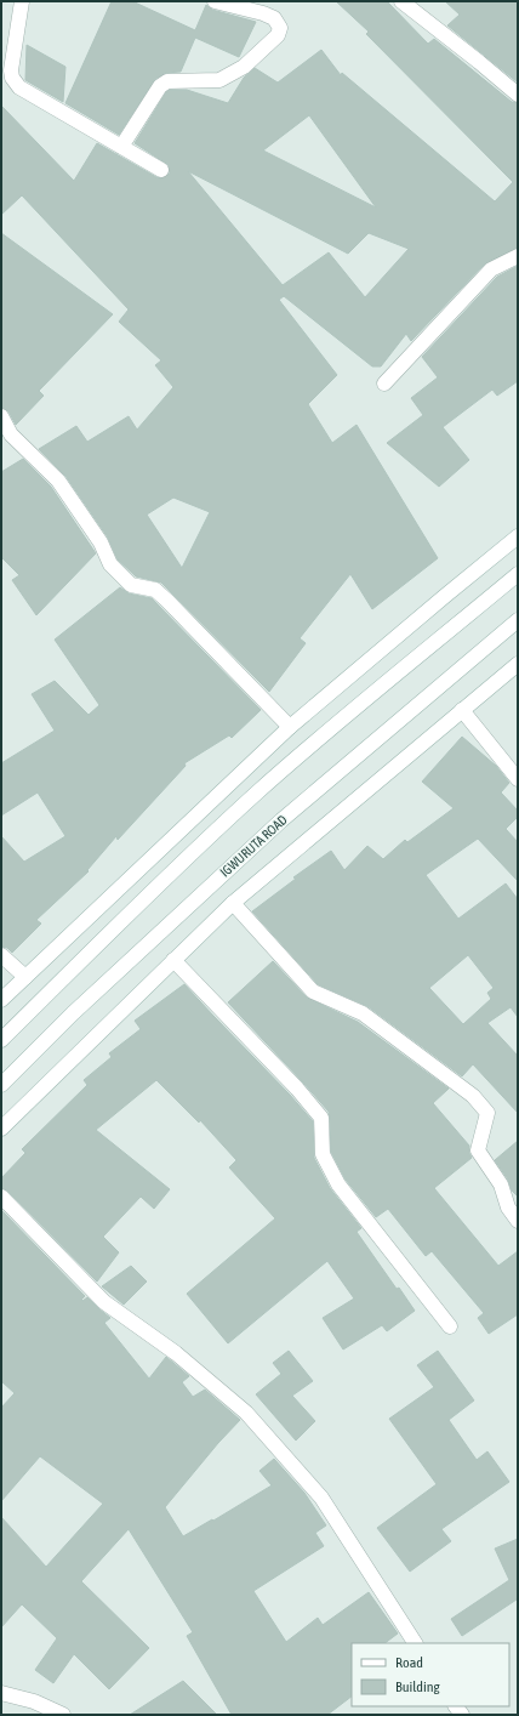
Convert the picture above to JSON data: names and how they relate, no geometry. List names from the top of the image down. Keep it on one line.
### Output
{"streets":{"street":["IGWURUTA ROAD"]},"legend":["Road","Building"]}
